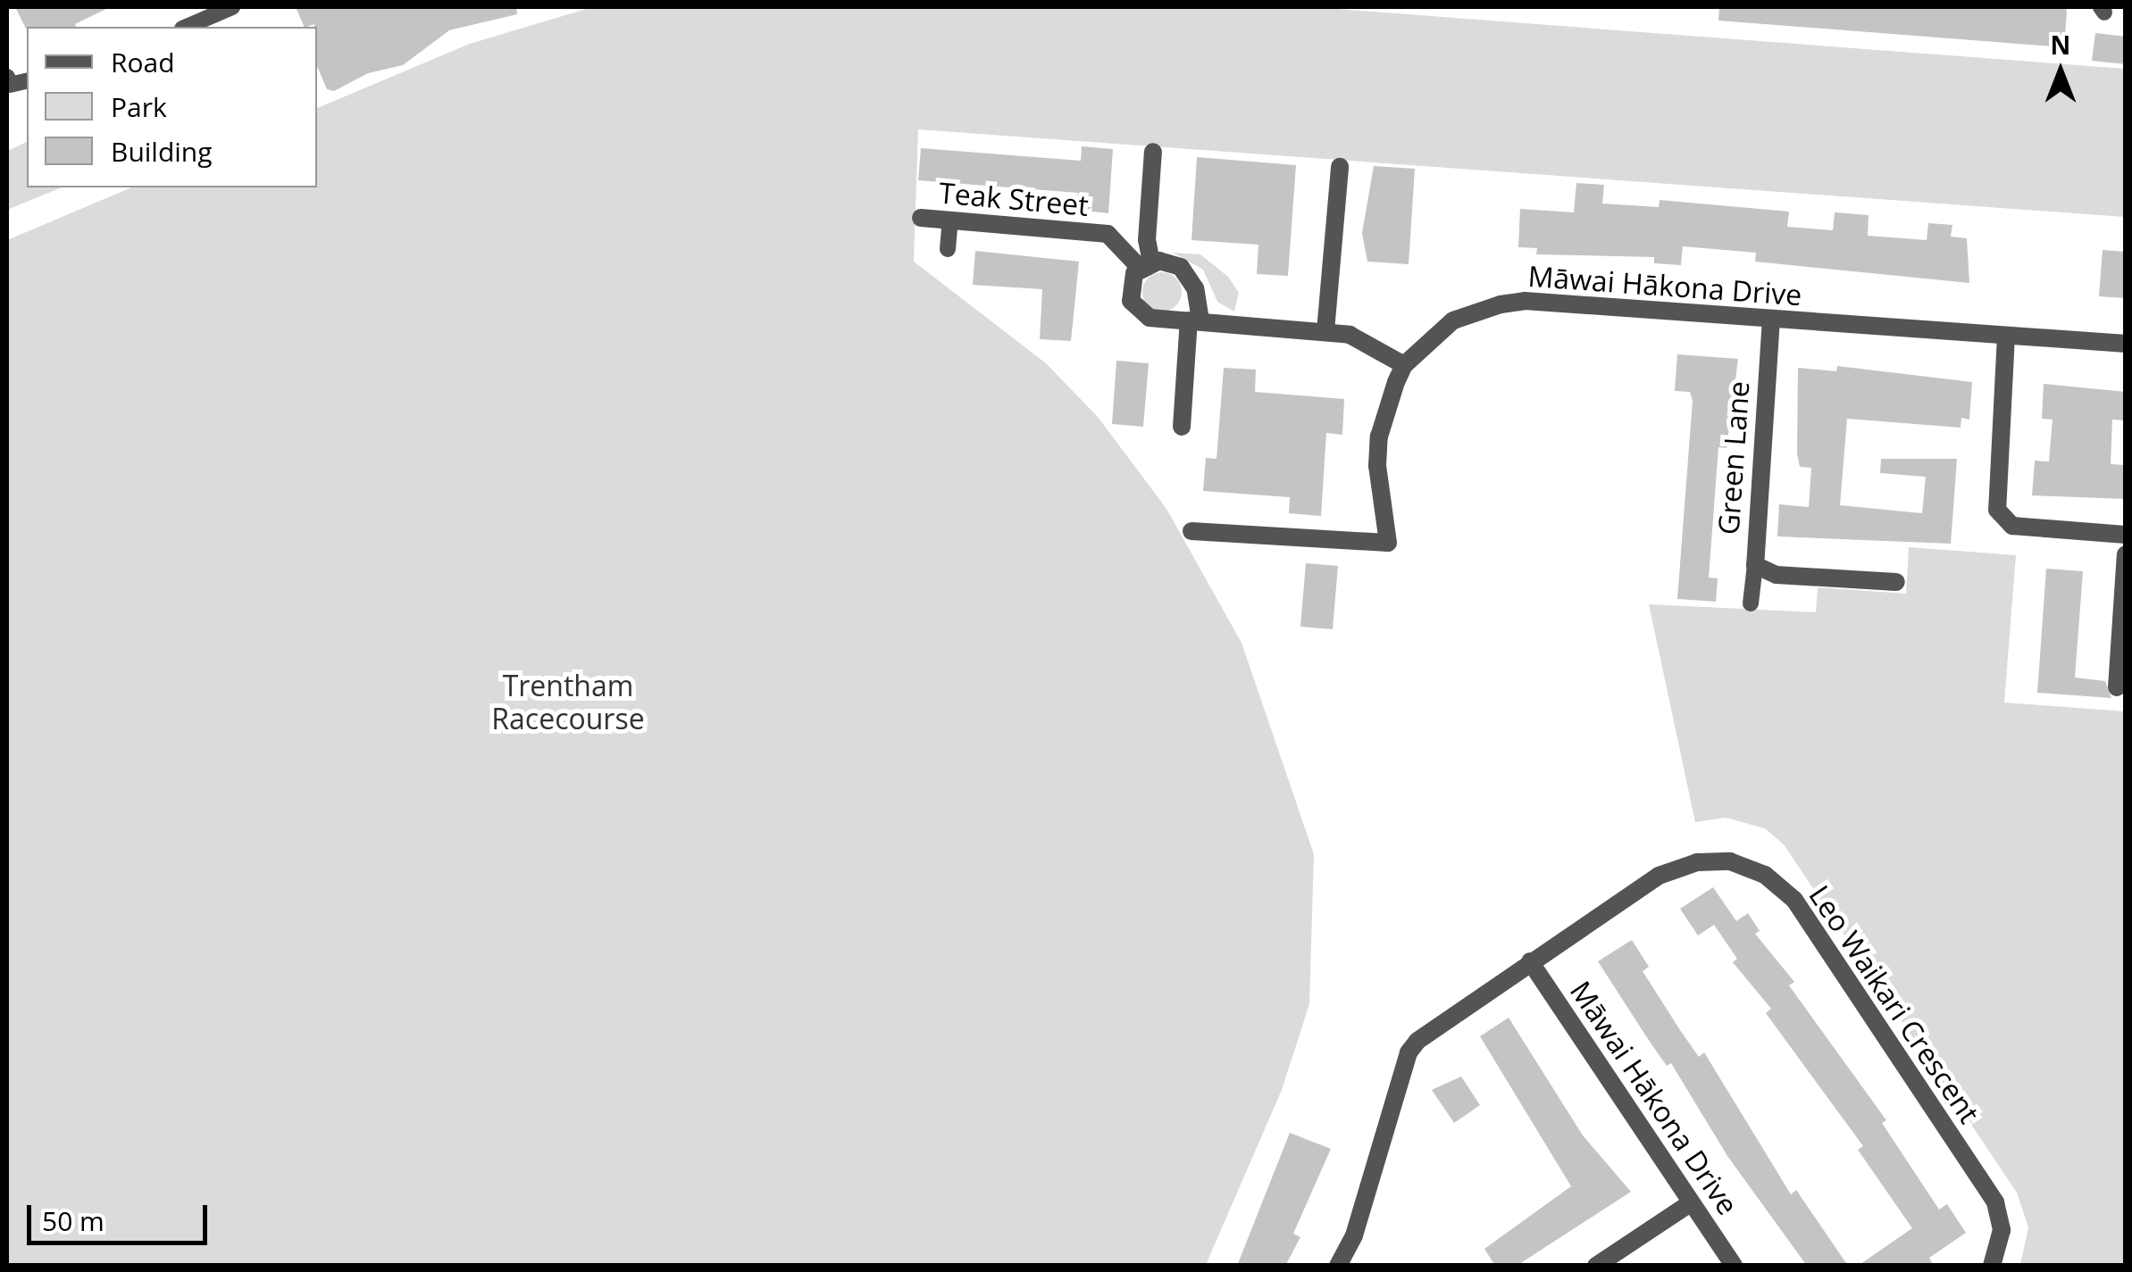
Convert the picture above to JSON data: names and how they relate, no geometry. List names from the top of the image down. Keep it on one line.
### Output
{"streets":{"street":["Teak Street","Māwai Hākona Drive","Green Lane","Leo Waikari Crescent"]},"crossings":[["Māwai Hākona Drive","Green Lane"],["Māwai Hākona Drive","Leo Waikari Crescent"]],"parks":["Trentham Racecourse"],"legend":["Road","Park","Building"],"scale_bar":"50 m","north":"top"}
